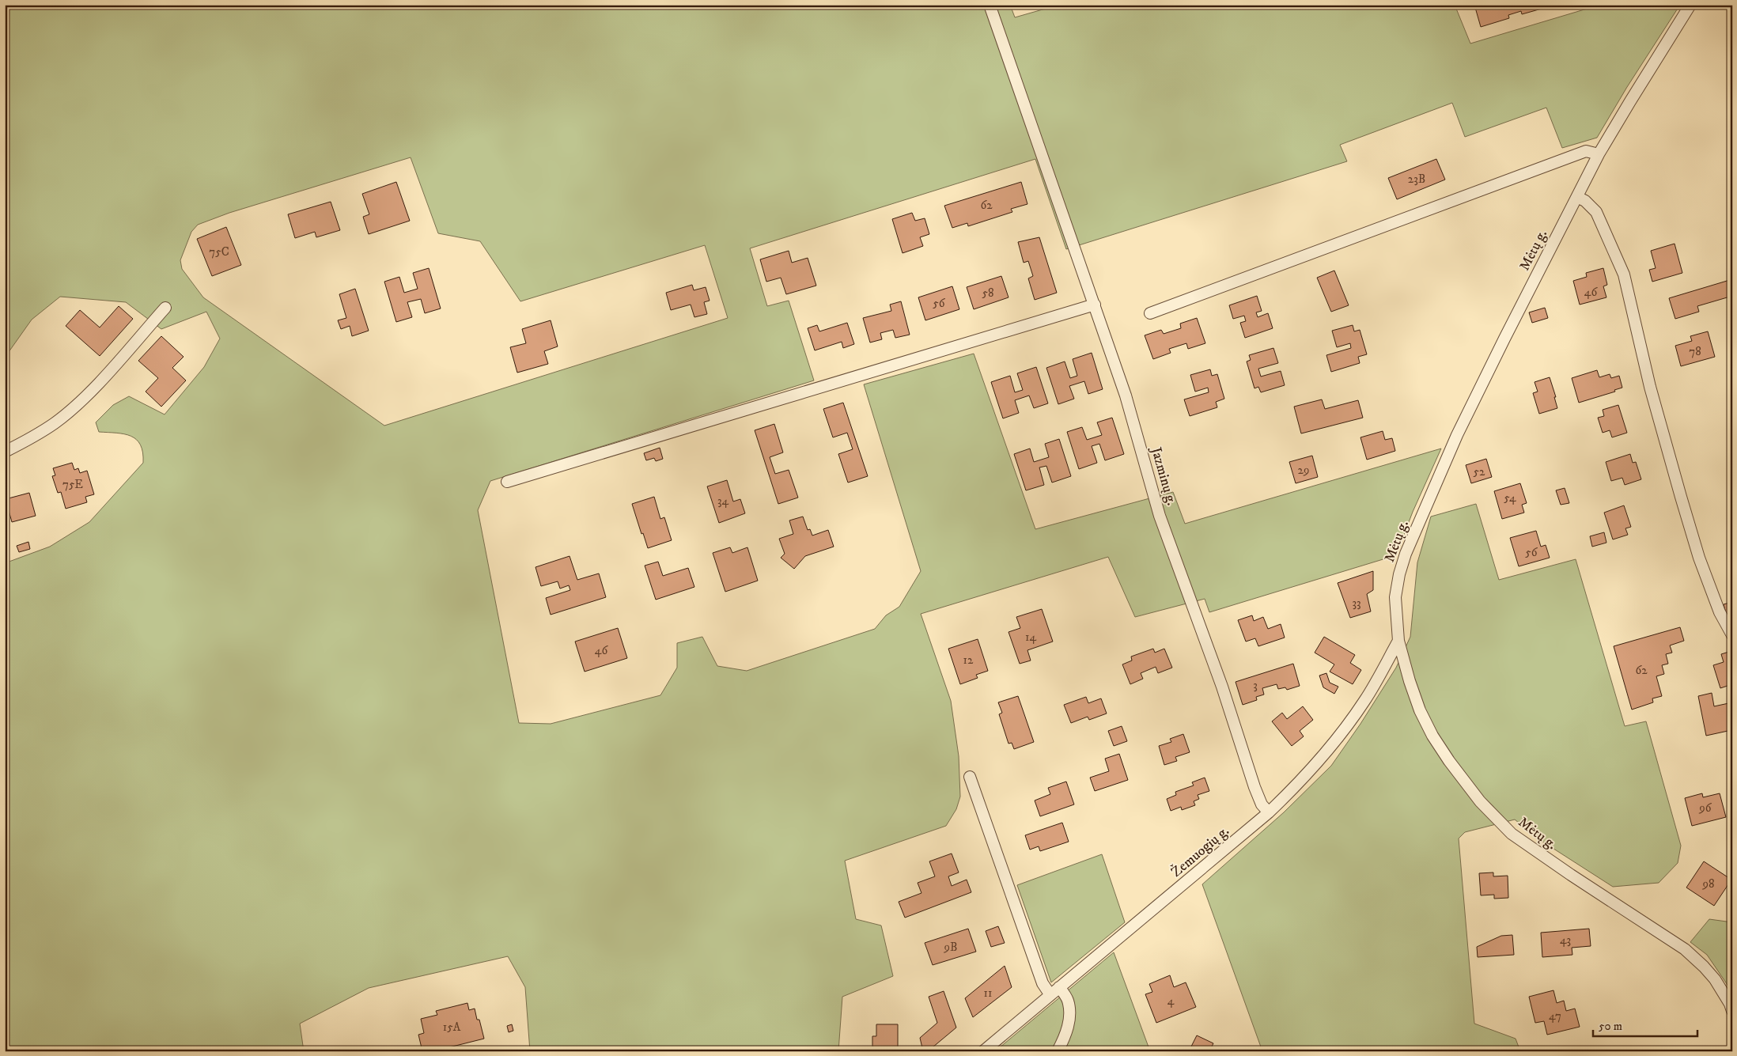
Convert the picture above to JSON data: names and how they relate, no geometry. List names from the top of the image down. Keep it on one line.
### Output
{"streets":{"street":["Mėtų g.","Jazminų g.","Žemuogių g."]},"crossings":[["Mėtų g.","Žemuogių g."],["Jazminų g.","Žemuogių g."]],"house_numbers":["23B","62","75C","46","58","56","78","29","52","75E","54","34","56","33","14","46","12","62","3","96","98","43","9B","11","4","47","15A"],"scale_bar":"50 m"}
